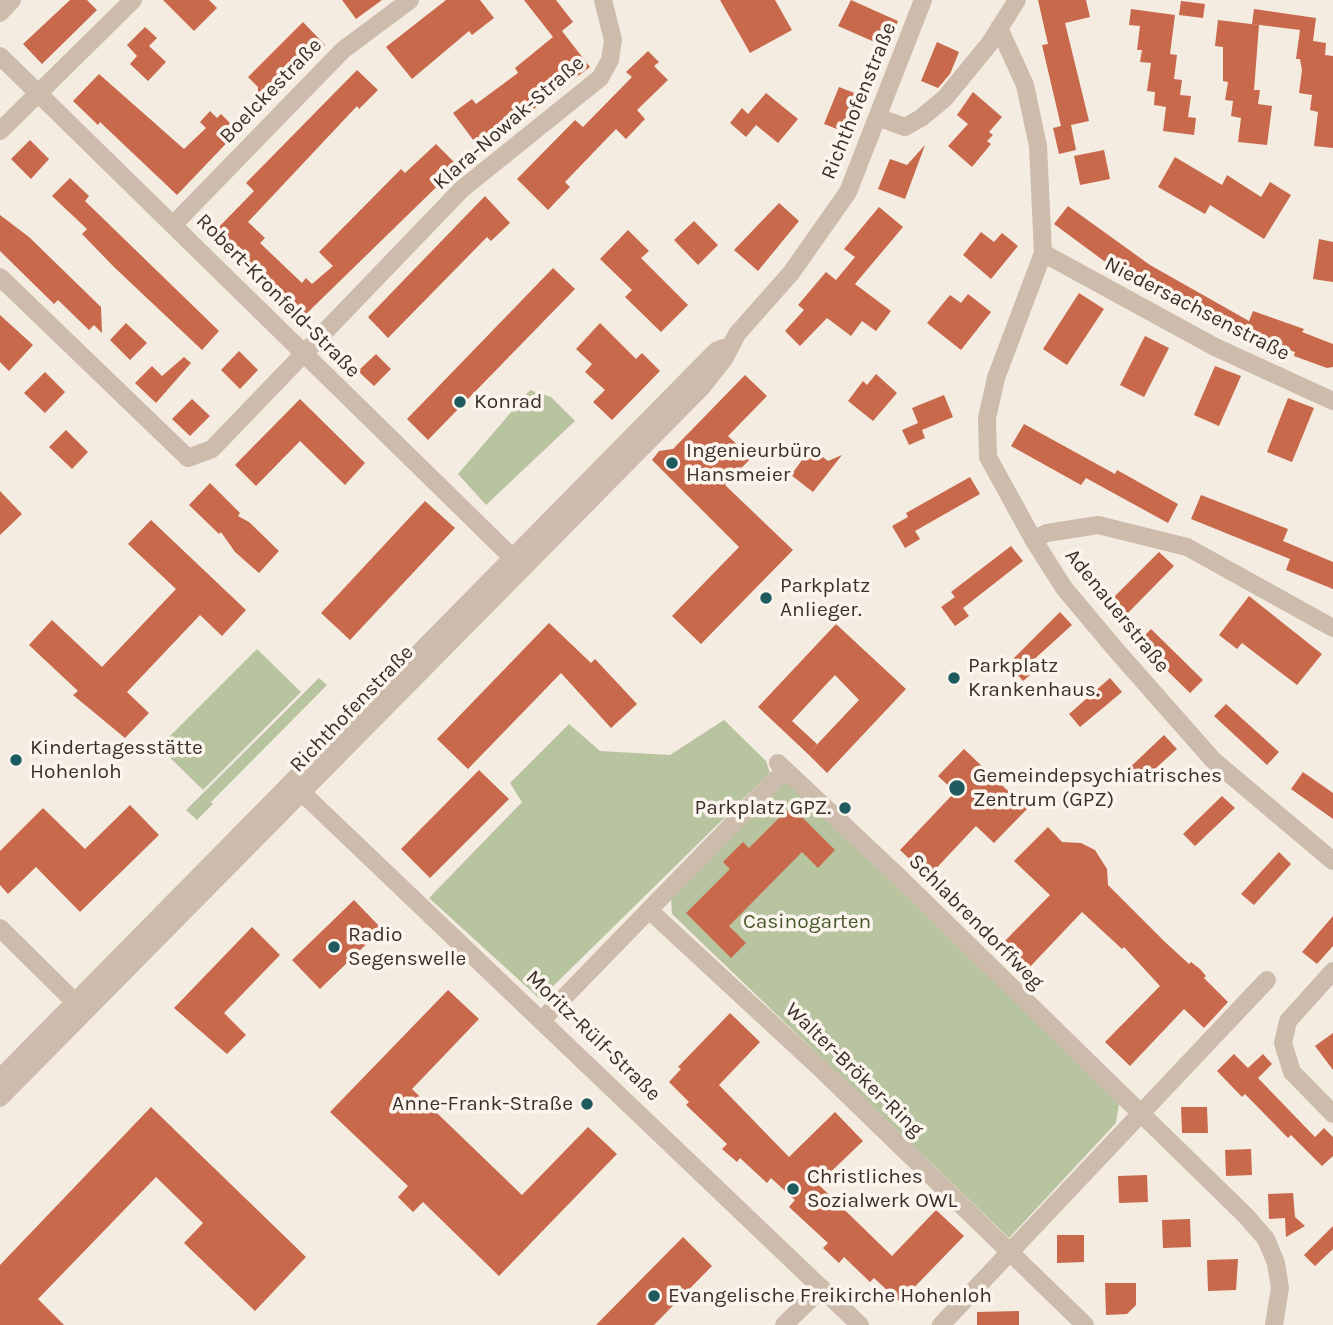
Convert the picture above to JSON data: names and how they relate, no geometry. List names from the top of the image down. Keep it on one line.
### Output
{"streets":{"street":["Boelckestraße","Richthofenstraße","Klara-Nowak-Straße","Robert-Kronfeld-Straße","Niedersachsenstraße","Adenauerstraße","Schlabrendorffweg","Moritz-Rülf-Straße","Walter-Bröker-Ring"]},"crossings":[["Boelckestraße","Robert-Kronfeld-Straße"],["Richthofenstraße","Robert-Kronfeld-Straße"],["Richthofenstraße","Moritz-Rülf-Straße"],["Klara-Nowak-Straße","Robert-Kronfeld-Straße"],["Niedersachsenstraße","Adenauerstraße"],["Schlabrendorffweg","Walter-Bröker-Ring"]],"parks":["Casinogarten"],"places":["Konrad","Ingenieurbüro Hansmeier","Parkplatz Anlieger.","Parkplatz Krankenhaus.","Kindertagesstätte Hohenloh","Gemeindepsychiatrisches Zentrum (GPZ)","Parkplatz GPZ.","Radio Segenswelle","Anne-Frank-Straße","Christliches Sozialwerk OWL","Evangelische Freikirche Hohenloh"]}
